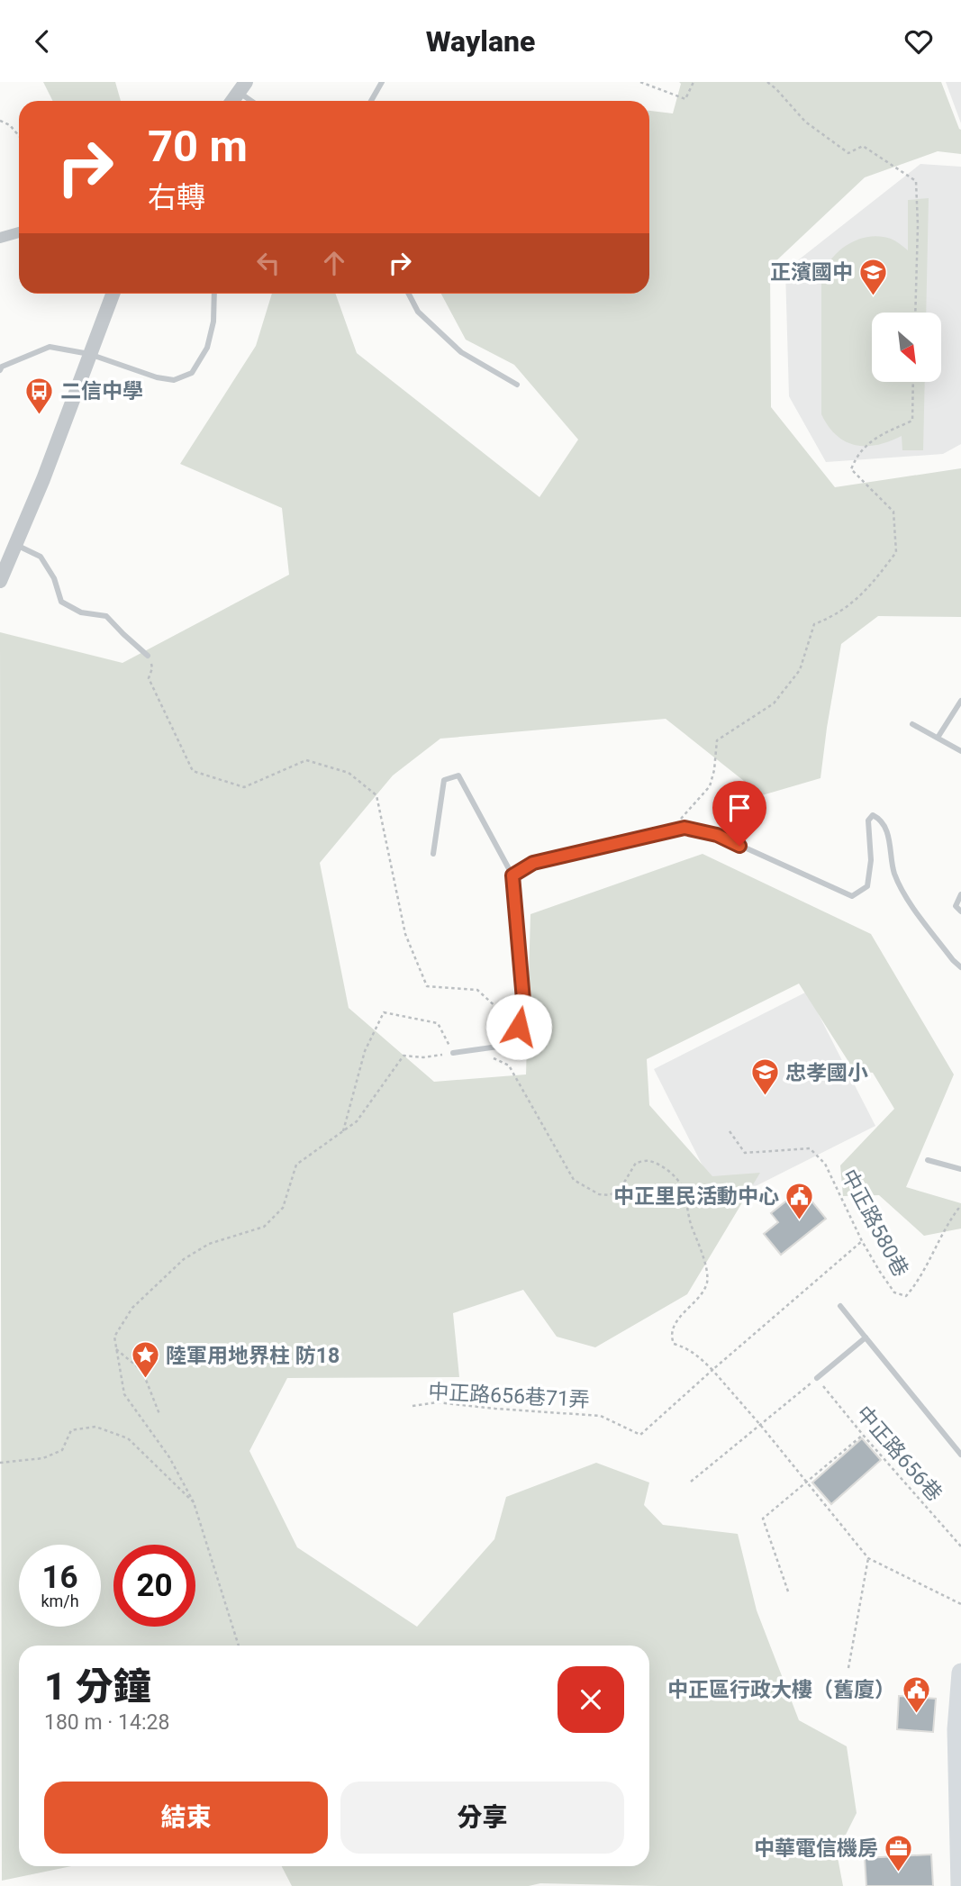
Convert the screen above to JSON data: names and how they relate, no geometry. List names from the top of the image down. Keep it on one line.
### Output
{"streets":{"path":["中正路580巷","中正路656巷71弄","中正路656巷"]},"places":{"school or university":["正濱國中","忠孝國小"],"bus stop":["二信中學"],"public building":["中正里民活動中心","中正區行政大樓（舊廈）"],"place":["陸軍用地界柱 防18"],"office":["中華電信機房"]},"north":"bottom right","page":{"header":"Waylane","turn":["70 m","右轉"],"speed":"16 km/h","limit":"20","heading":["1 分鐘","180 m · 14:28"],"buttons":["結束","分享"]}}
